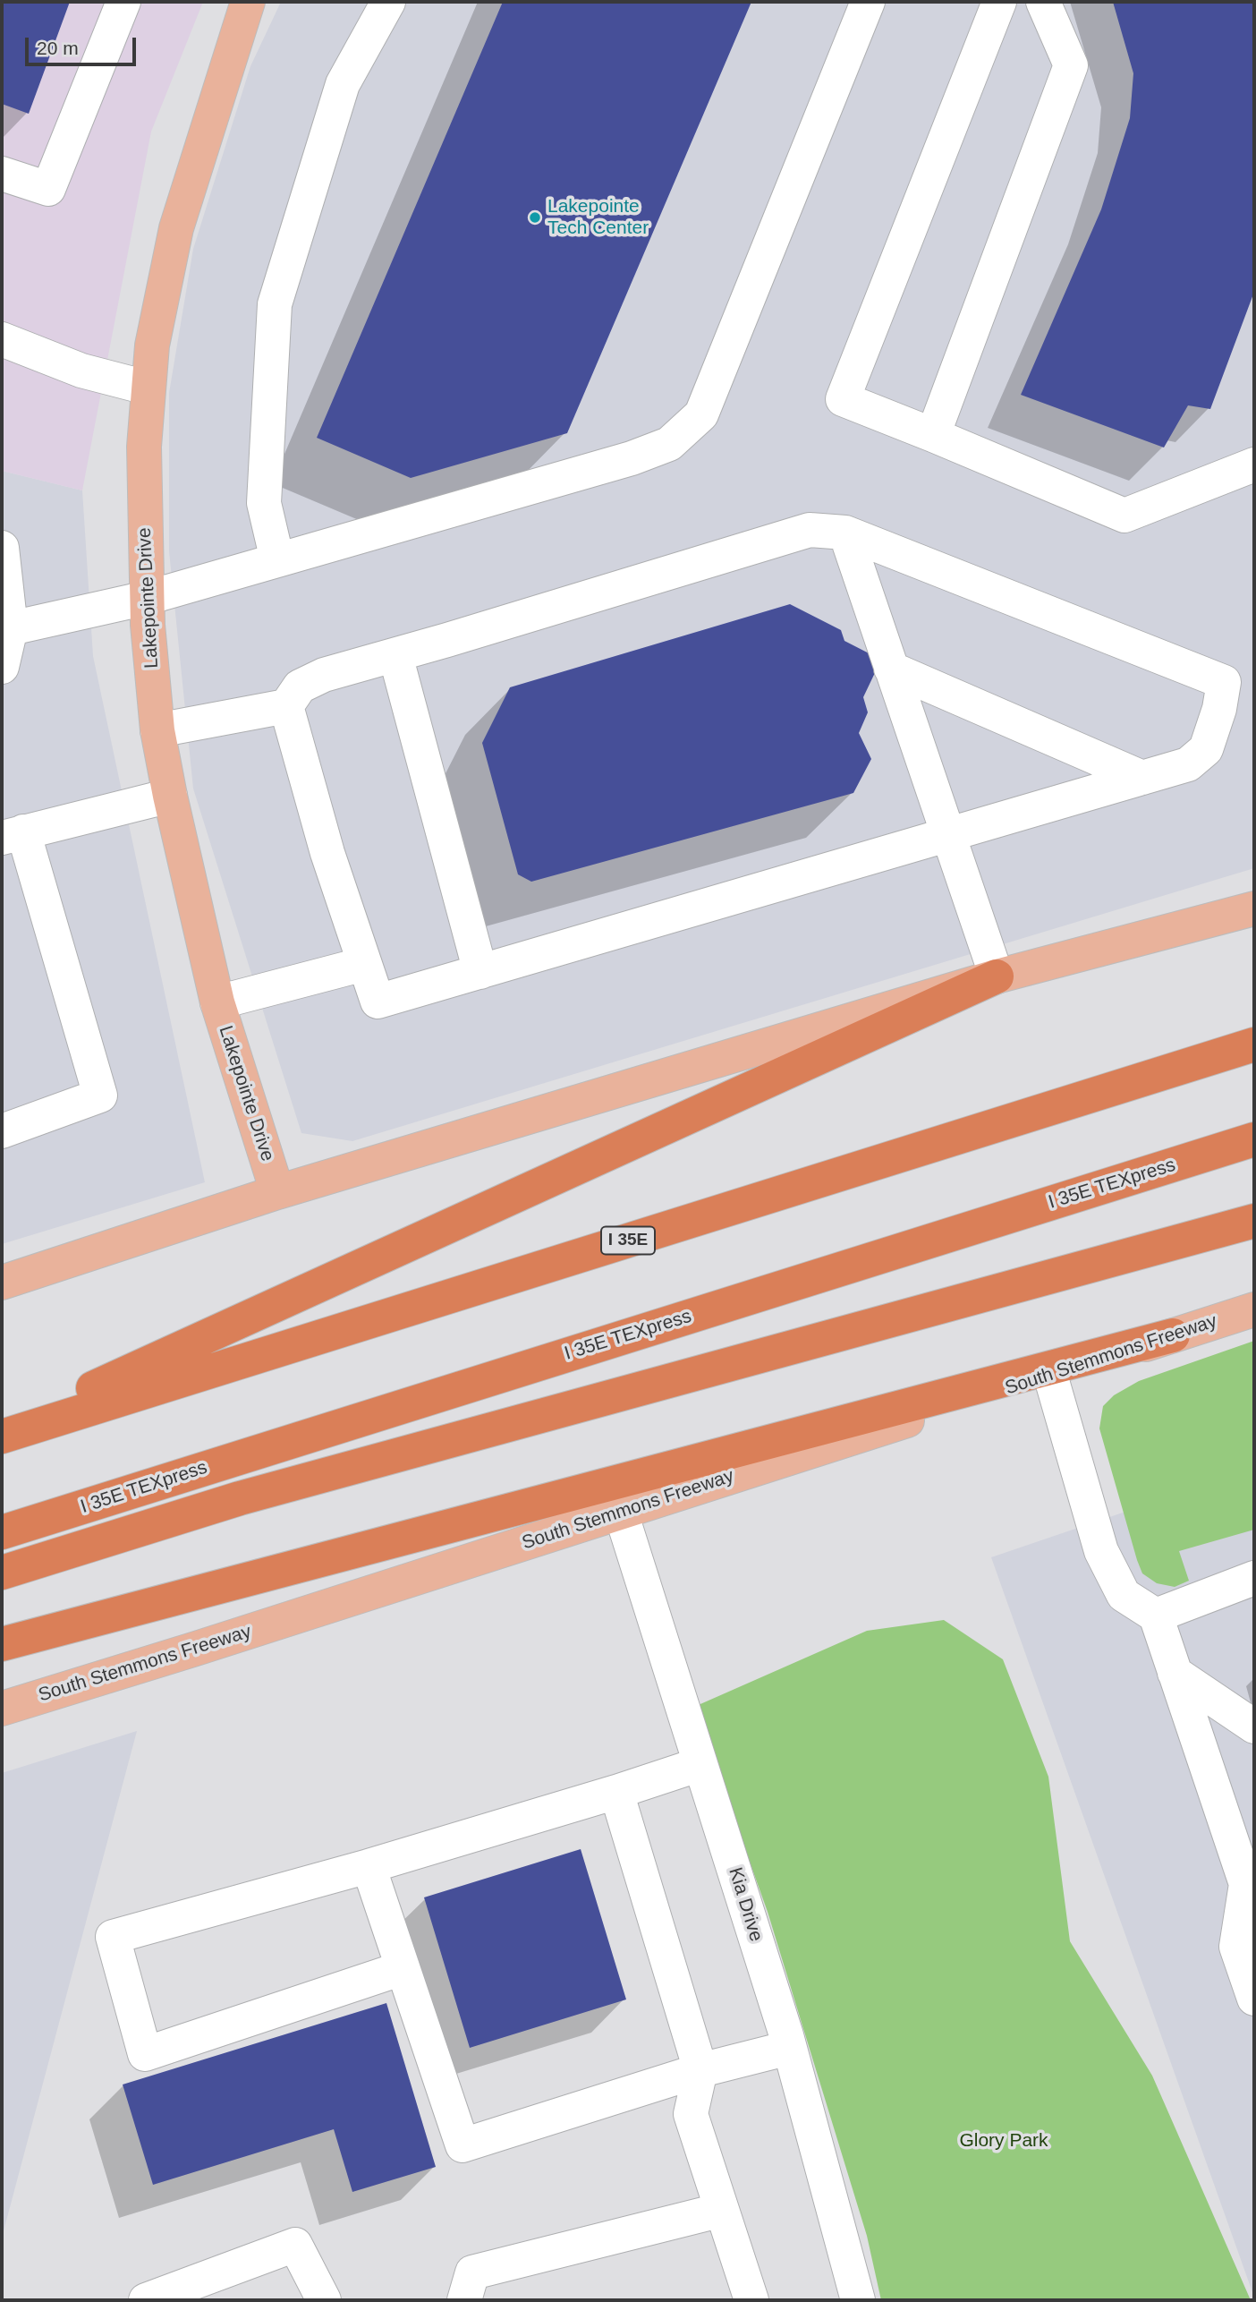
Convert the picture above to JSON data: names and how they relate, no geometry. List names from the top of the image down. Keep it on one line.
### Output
{"streets":{"highway":["I 35E TEXpress","I 35E"],"main road":["Lakepointe Drive","South Stemmons Freeway"],"street":["Kia Drive"]},"crossings":[["South Stemmons Freeway","Kia Drive"]],"parks":["Glory Park"],"places":["Lakepointe Tech Center"],"scale_bar":"20 m"}
